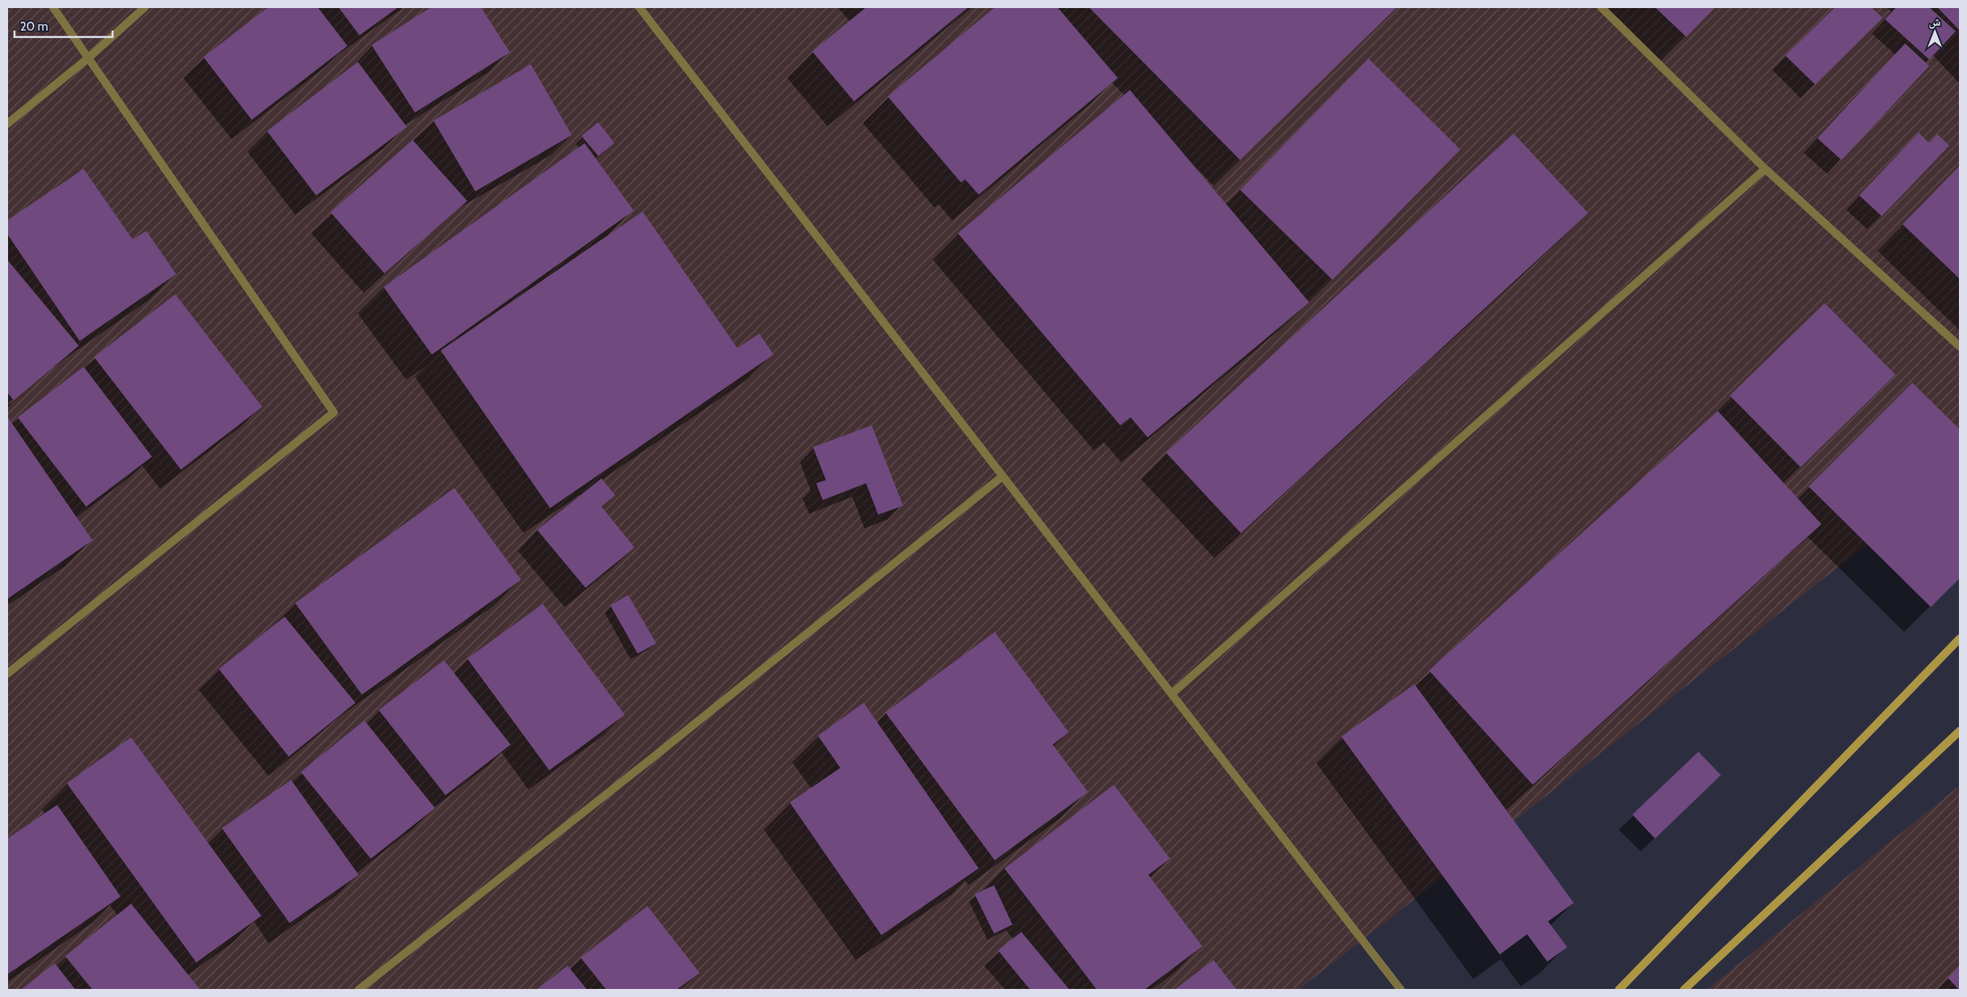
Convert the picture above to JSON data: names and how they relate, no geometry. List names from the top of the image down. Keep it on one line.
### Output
{"scale_bar":"20 m","north":"top"}
